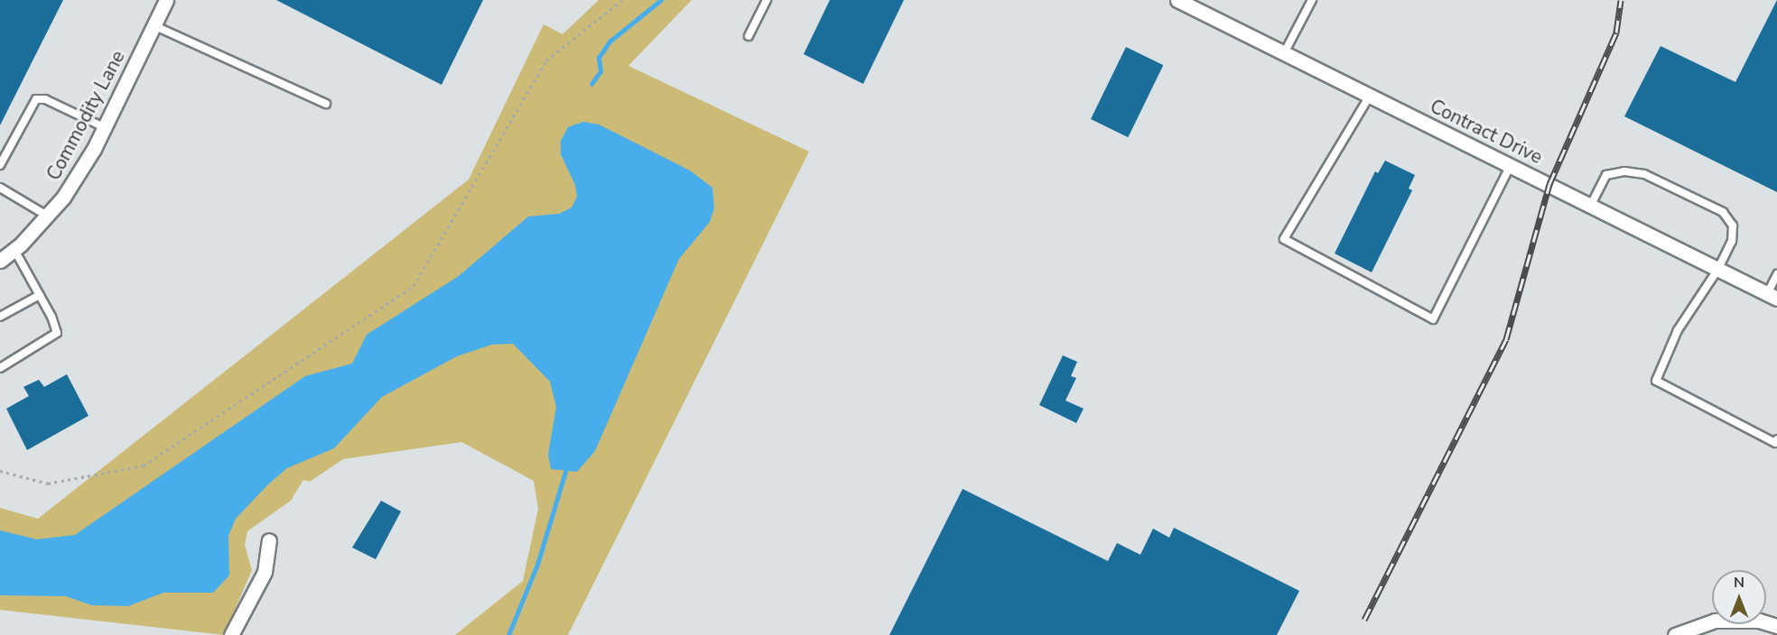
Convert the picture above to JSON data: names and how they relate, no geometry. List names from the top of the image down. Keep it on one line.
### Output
{"streets":{"street":["Commodity Lane","Contract Drive"]},"north":"top"}
